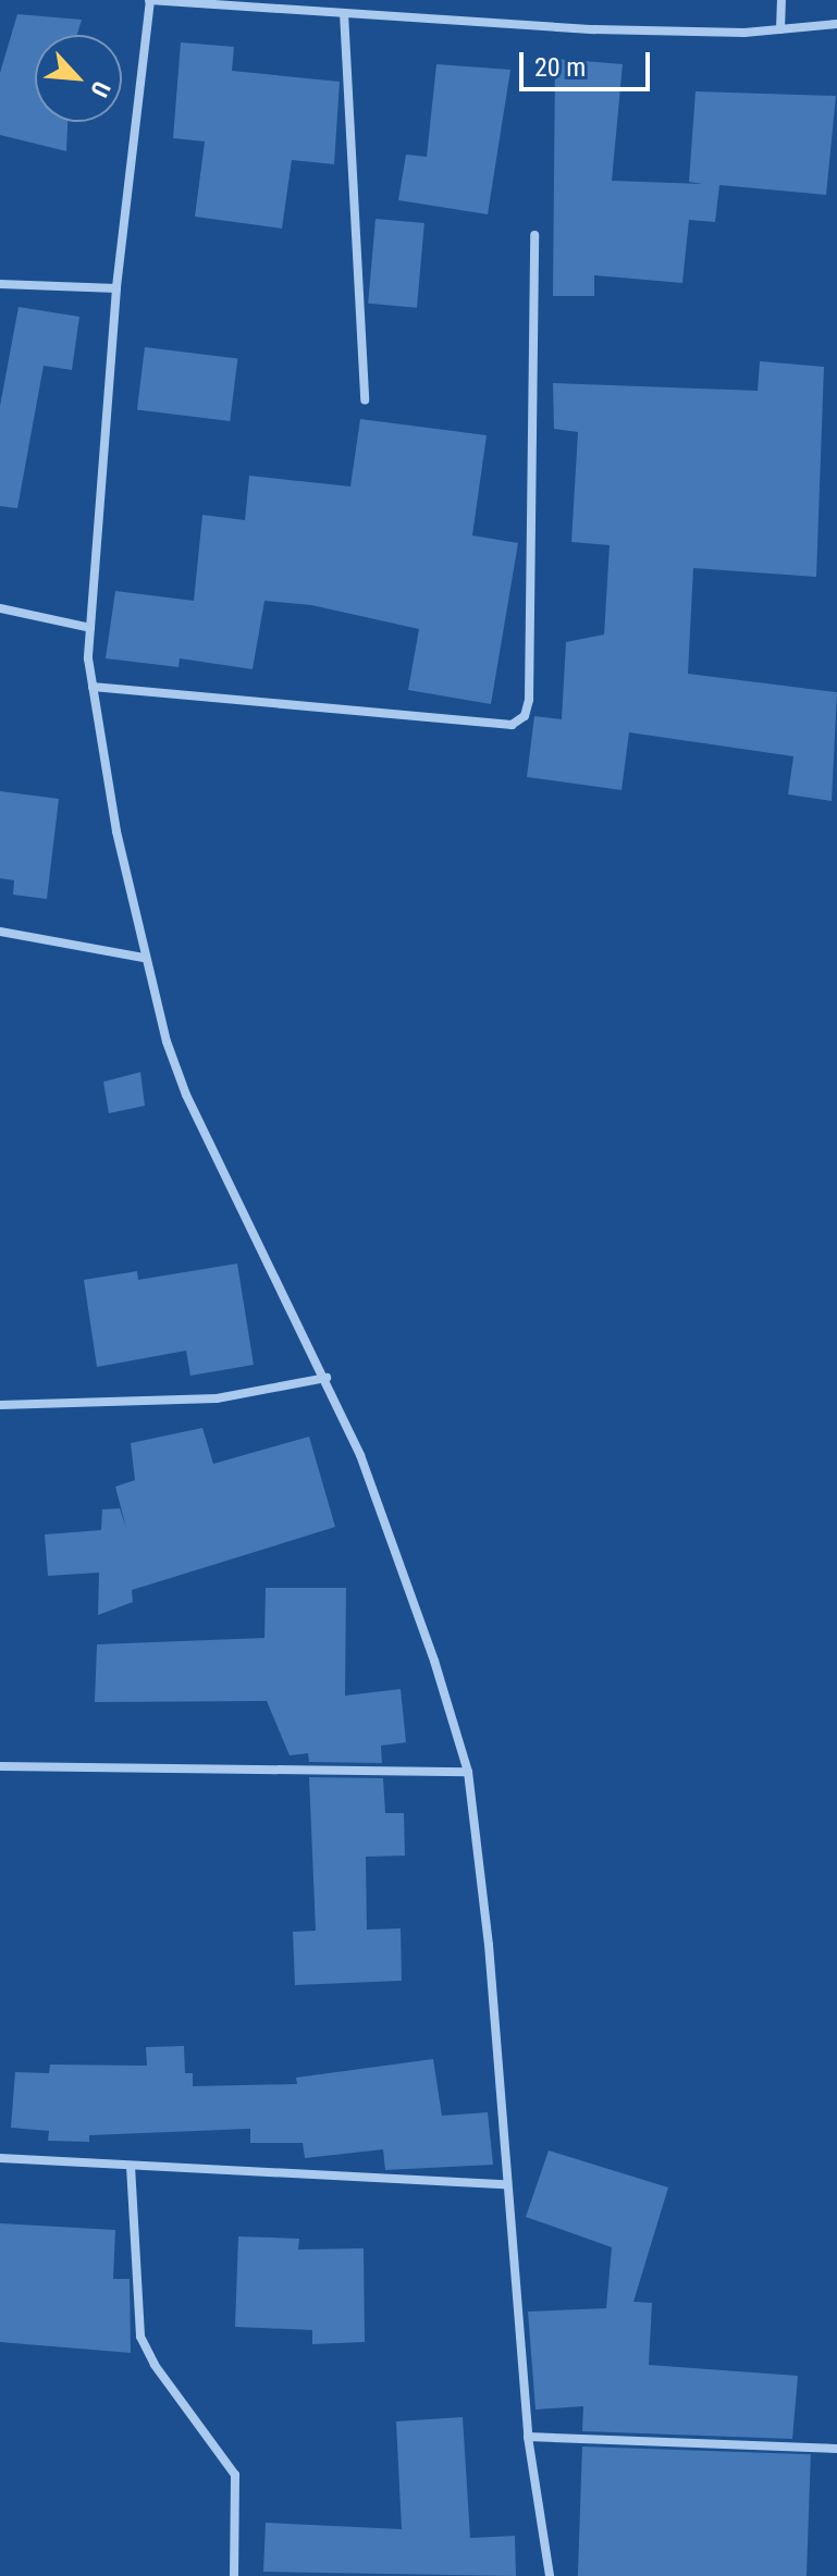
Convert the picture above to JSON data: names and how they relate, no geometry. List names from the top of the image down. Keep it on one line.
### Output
{"scale_bar":"20 m","north":"bottom right"}
